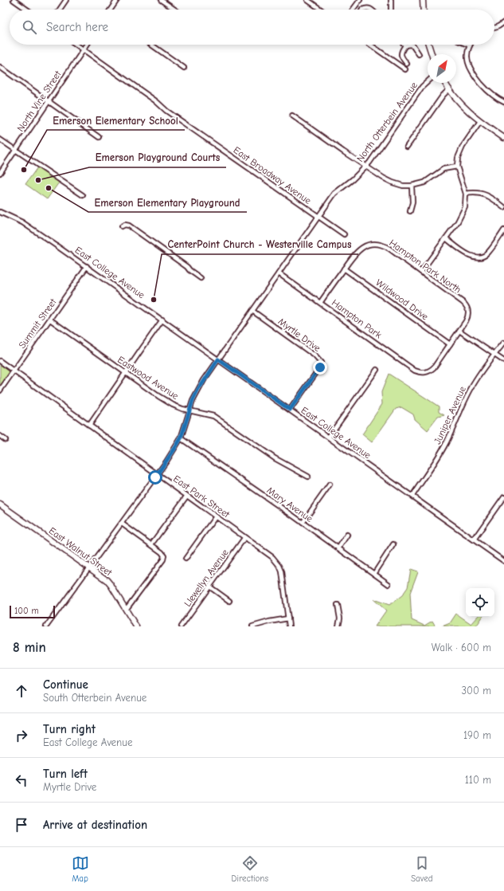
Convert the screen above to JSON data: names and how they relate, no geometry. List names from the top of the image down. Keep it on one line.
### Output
{"streets":{"main road":["East Walnut Street"],"street":["North Vine Street","North Otterbein Avenue","East Broadway Avenue","Hampton Park North","East College Avenue","Wildwood Drive","Hampton Park","Summit Street","Myrtle Drive","Eastwood Avenue","Juniper Avenue","East Park Street","Mary Avenue","Llewellyn Avenue"]},"crossings":[["North Vine Street","East Broadway Avenue"],["North Otterbein Avenue","East Broadway Avenue"],["North Otterbein Avenue","East College Avenue"],["North Otterbein Avenue","Hampton Park"],["North Otterbein Avenue","Myrtle Drive"],["North Otterbein Avenue","Eastwood Avenue"],["North Otterbein Avenue","East Park Street"],["North Otterbein Avenue","Mary Avenue"],["North Otterbein Avenue","East Walnut Street"],["Hampton Park North","Wildwood Drive"],["East College Avenue","Summit Street"],["East College Avenue","Myrtle Drive"],["East College Avenue","Juniper Avenue"],["Wildwood Drive","Hampton Park"],["Summit Street","Eastwood Avenue"],["Summit Street","East Park Street"],["East Park Street","Llewellyn Avenue"]],"places":["Emerson Elementary School","Emerson Playground Courts","Emerson Elementary Playground","CenterPoint Church - Westerville Campus"],"scale_bar":"100 m","north":"top right","page":{"search":"Search here","scale":"100 m","heading":["8 min","Walk · 600 m"],"list":[["Continue","South Otterbein Avenue","300 m"],["Turn right","East College Avenue","190 m"],["Turn left","Myrtle Drive","110 m"],"Arrive at destination"],"nav":["Map","Directions","Saved"]}}
